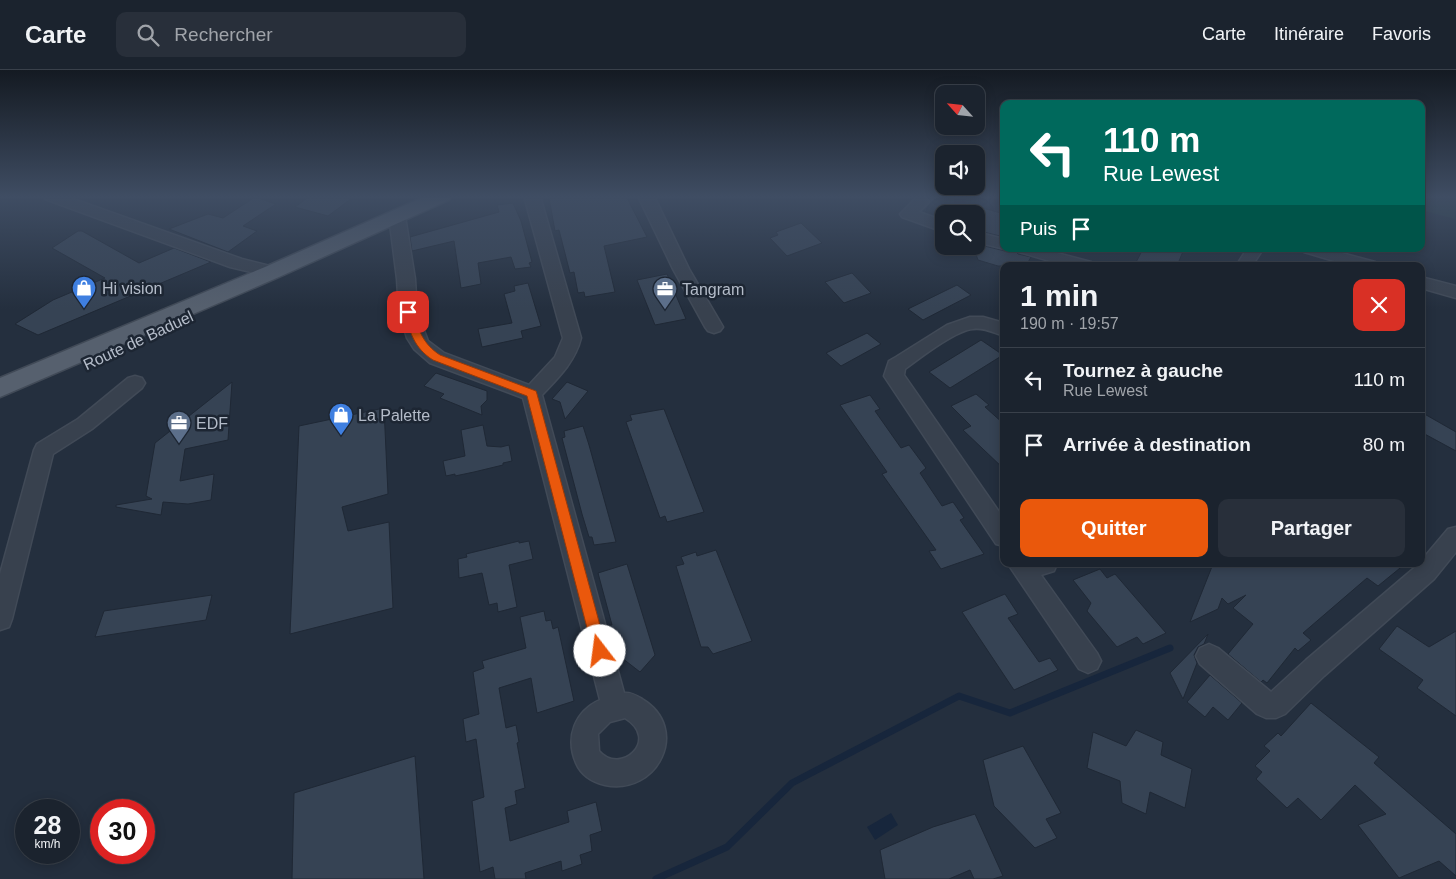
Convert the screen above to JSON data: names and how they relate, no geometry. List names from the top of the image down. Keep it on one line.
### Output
{"streets":{"main road":["Route de Baduel"]},"places":{"shop":["Hi vision","La Palette"],"office":["Tangram","EDF"]},"north":"top left","page":{"header":"Carte","search":"Rechercher","nav":["Carte","Itinéraire","Favoris"],"turn":["110 m","Rue Lewest"],"then":"Puis","heading":["1 min","190 m · 19:57"],"list":[{"name":"Tournez à gauche","note":"Rue Lewest","value":"110 m"},{"name":"Arrivée à destination","value":"80 m"}],"buttons":["Quitter","Partager"],"speed":"28 km/h","limit":"30"}}
